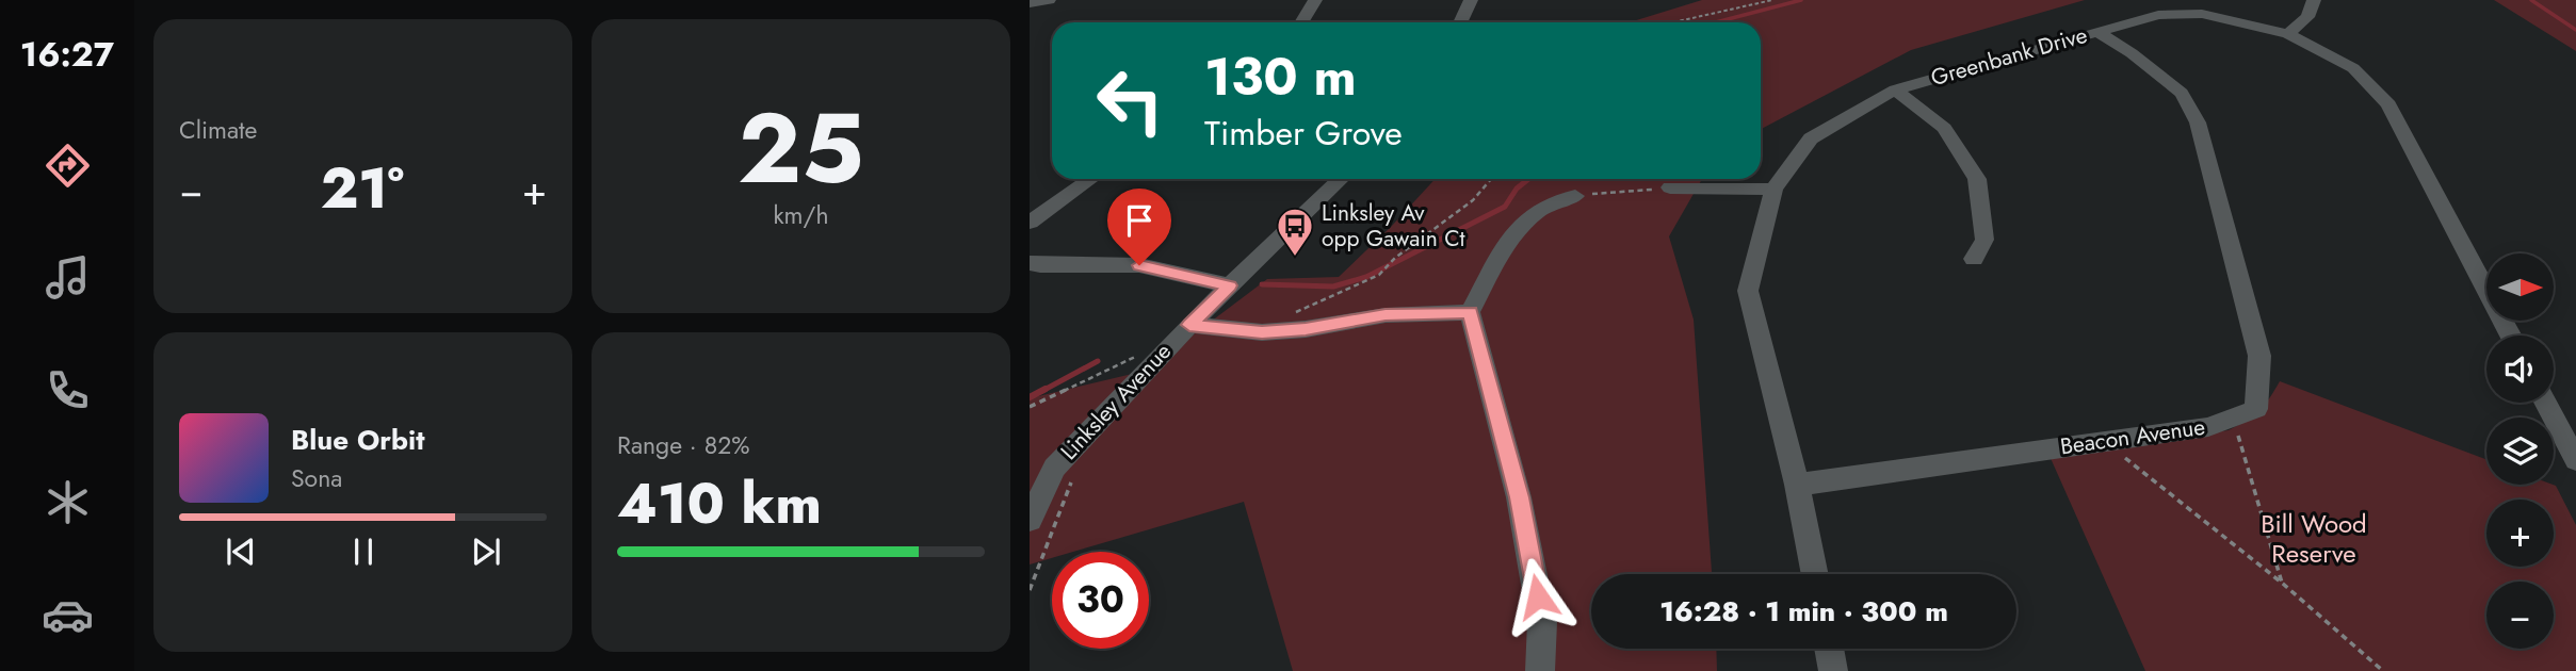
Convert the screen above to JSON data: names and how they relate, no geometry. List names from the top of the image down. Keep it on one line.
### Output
{"streets":{"street":["Greenbank Drive","Linksley Avenue","Beacon Avenue"]},"crossings":[["Greenbank Drive","Beacon Avenue"]],"parks":["Bill Wood Reserve"],"places":{"bus stop":["Linksley Av opp Gawain Ct"]},"north":"right","page":{"tabs":"16:27","tile":["Climate",["25","km/h"],["Range · 82%","410 km"]],"turn":["130 m","Timber Grove"],"heat":["−","21°","+"],"map_buttons":["+","−"],"song":["Blue Orbit","Sona"],"limit":"30","trip":"16:28 · 1 min · 300 m"}}
